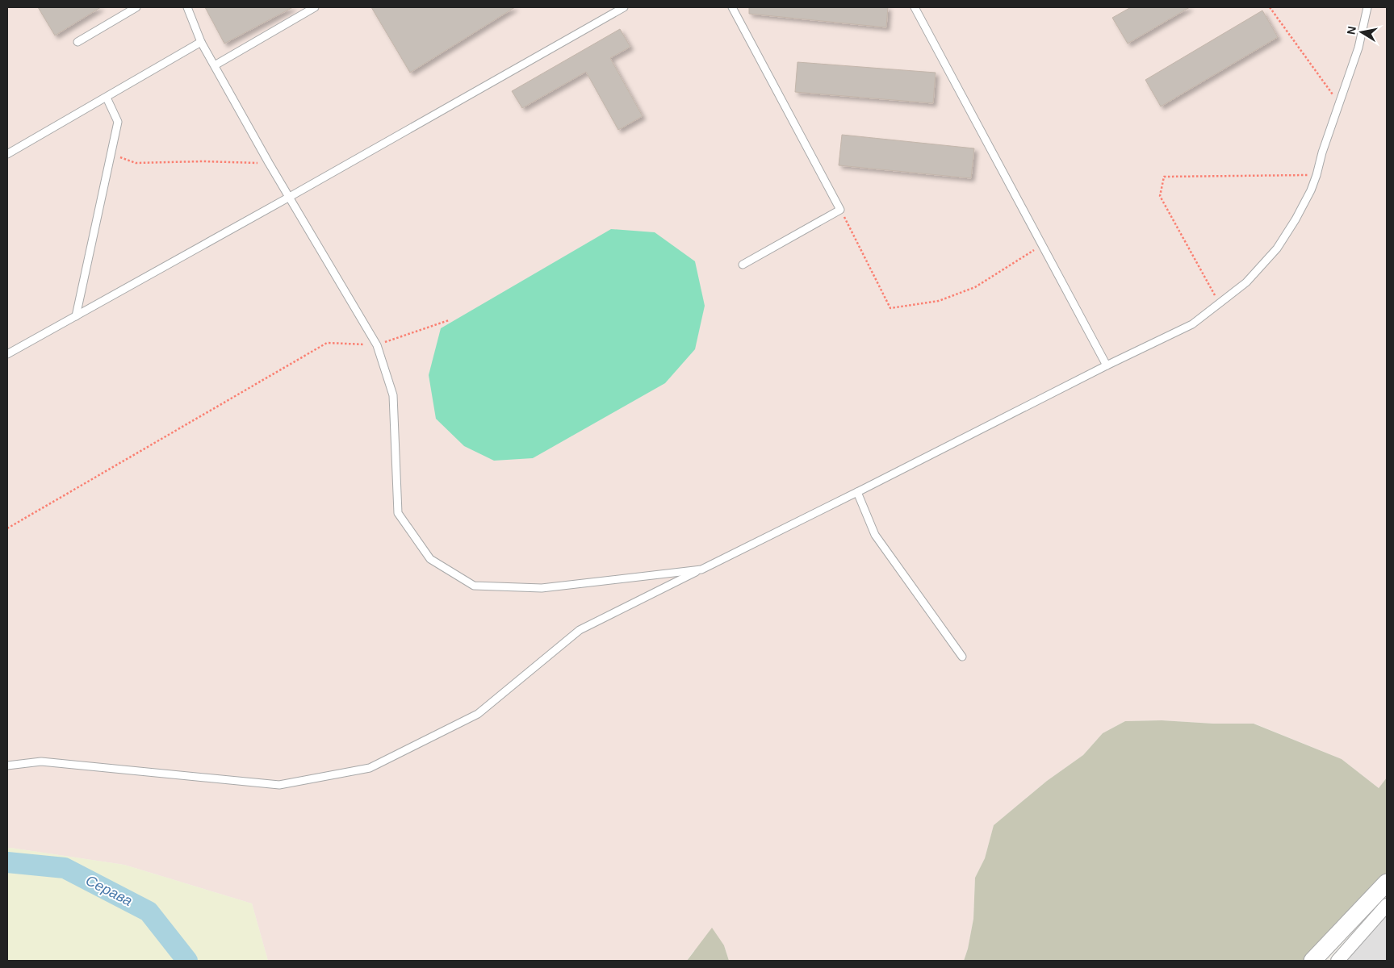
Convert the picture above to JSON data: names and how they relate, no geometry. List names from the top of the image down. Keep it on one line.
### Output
{"water":["Серава"],"north":"left"}
